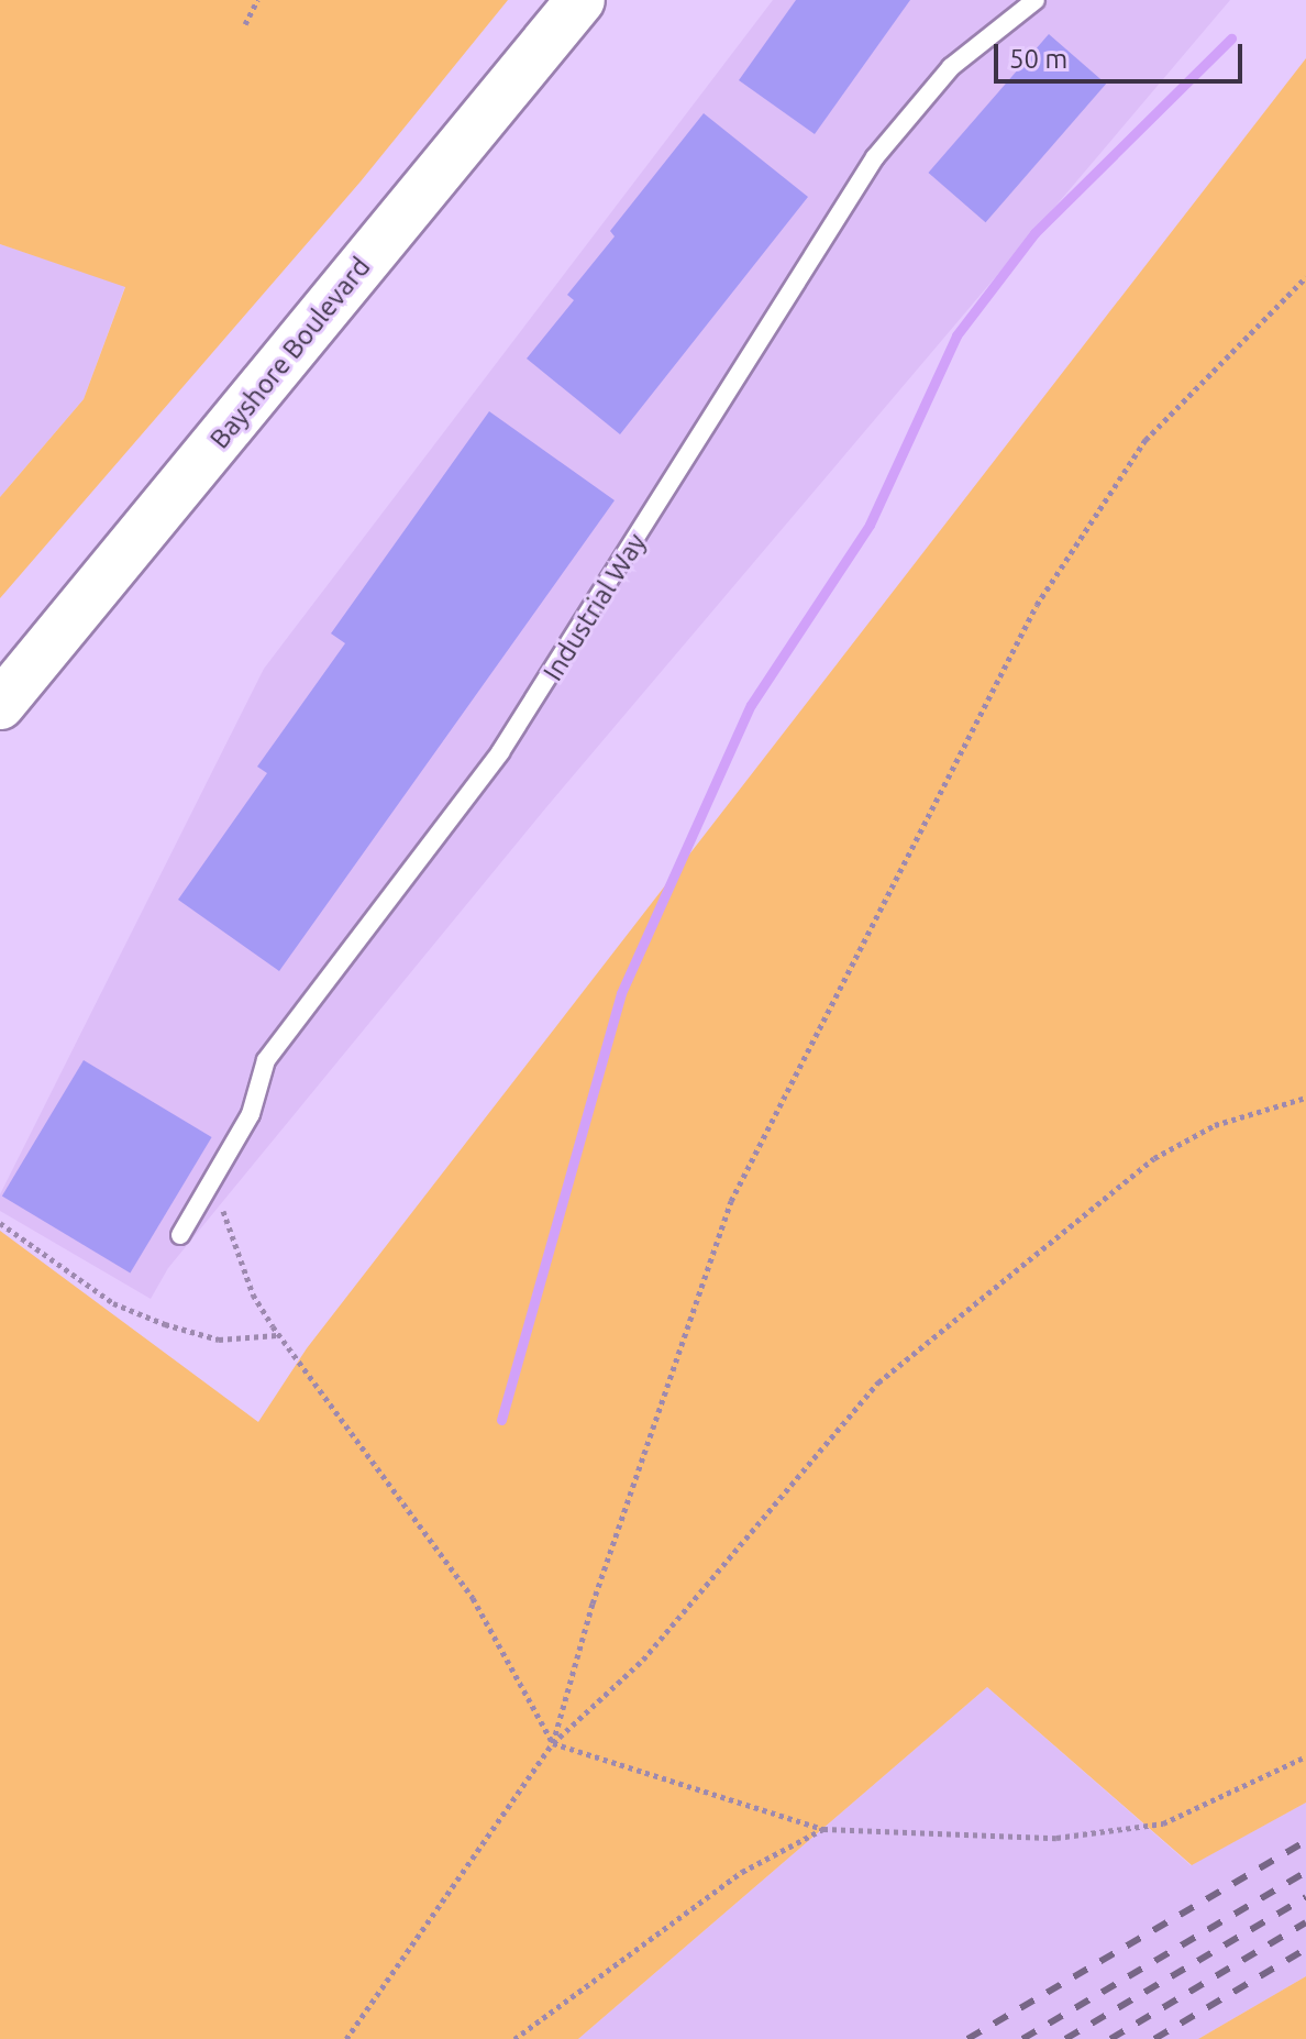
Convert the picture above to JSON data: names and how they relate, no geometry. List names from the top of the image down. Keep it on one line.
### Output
{"streets":{"main road":["Bayshore Boulevard"],"lane":["Industrial Way"]},"scale_bar":"50 m"}
